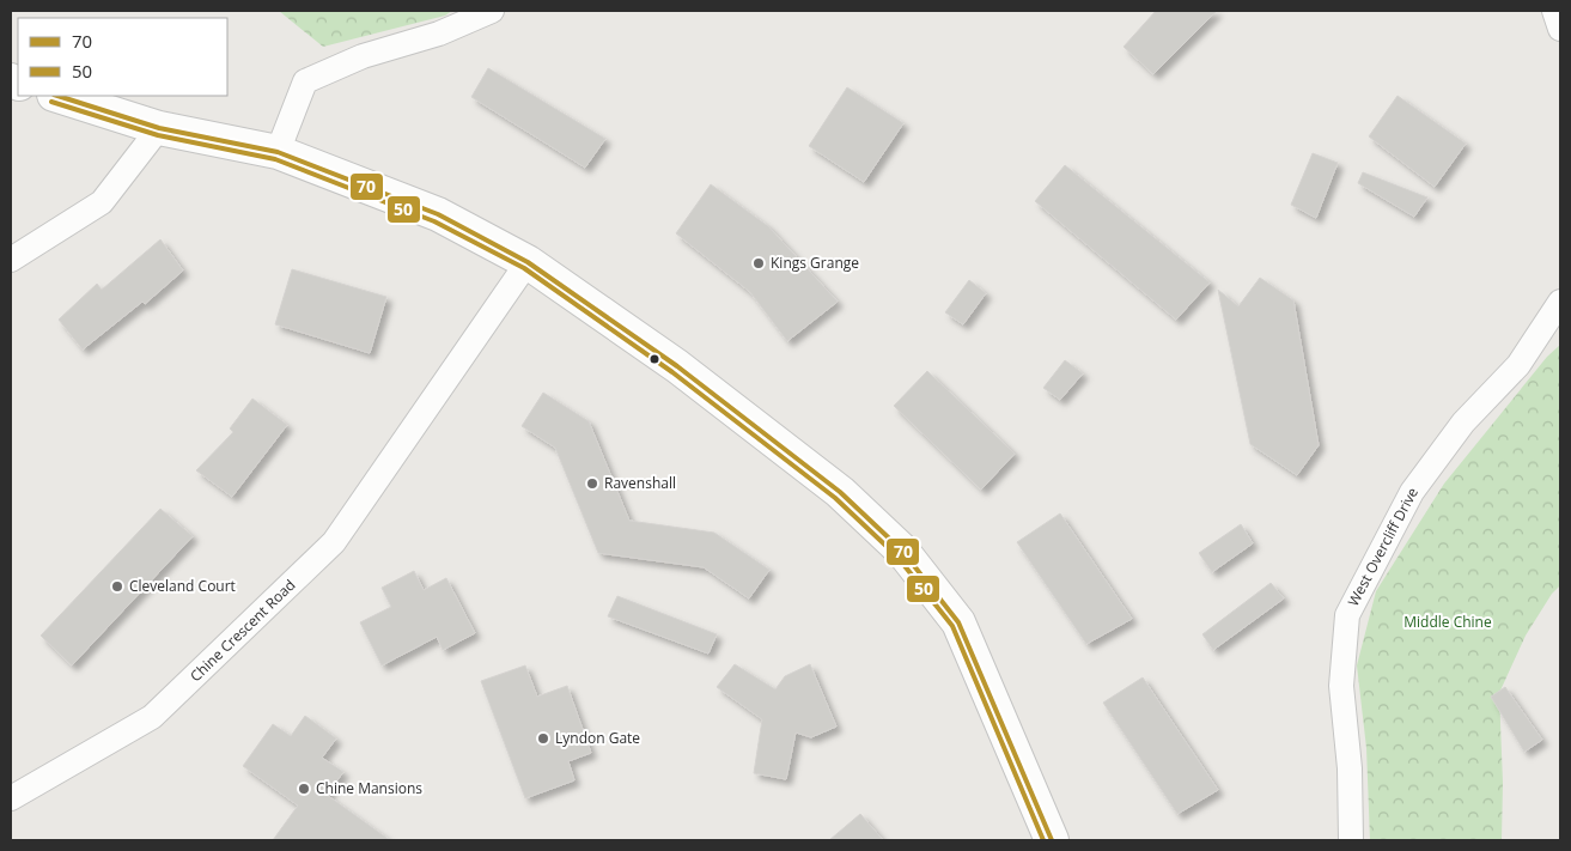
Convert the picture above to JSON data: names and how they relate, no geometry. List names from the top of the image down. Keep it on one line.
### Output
{"streets":{"street":["West Overcliff Drive","Chine Crescent Road"]},"parks":["Middle Chine"],"places":["Kings Grange","Ravenshall","Cleveland Court","Lyndon Gate","Chine Mansions"],"lines":["transit line 70","transit line 50"],"legend":["70","50"]}
